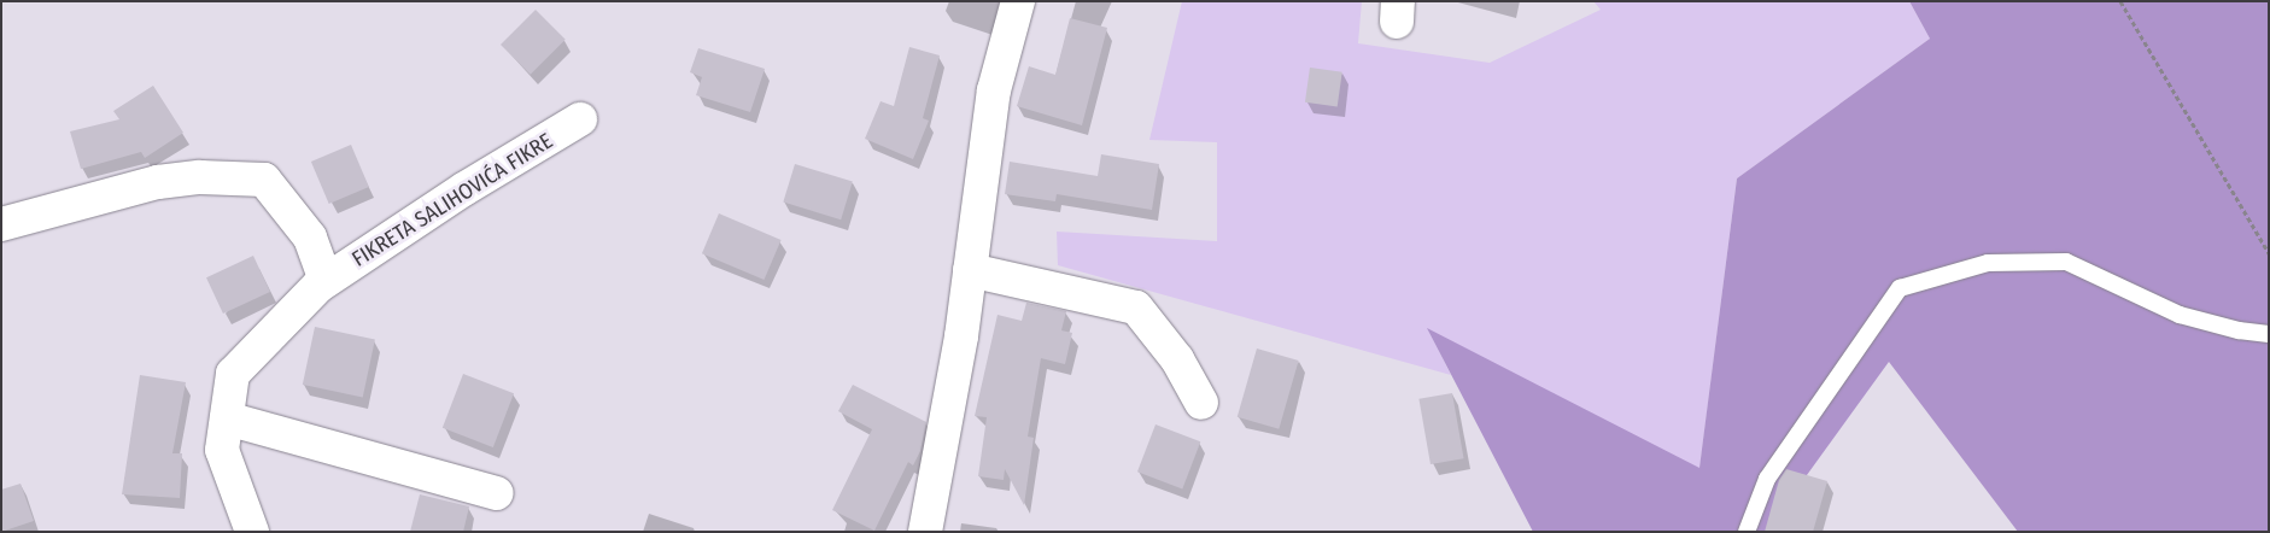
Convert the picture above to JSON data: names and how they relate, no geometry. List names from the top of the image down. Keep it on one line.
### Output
{"streets":{"street":["FIKRETA SALIHOVIĆA FIKRE"]}}
